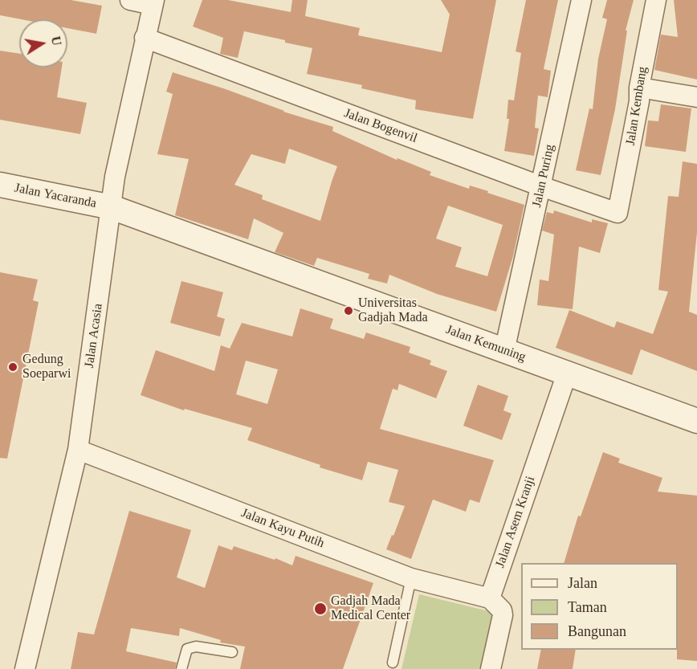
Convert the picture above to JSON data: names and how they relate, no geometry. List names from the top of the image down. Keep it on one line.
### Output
{"streets":{"street":["Jalan Kembang","Jalan Bogenvil","Jalan Puring","Jalan Yacaranda","Jalan Acasia","Jalan Kemuning","Jalan Asem Kranji","Jalan Kayu Putih"]},"crossings":[["Jalan Kembang","Jalan Bogenvil"],["Jalan Bogenvil","Jalan Puring"],["Jalan Bogenvil","Jalan Acasia"],["Jalan Puring","Jalan Kemuning"],["Jalan Yacaranda","Jalan Acasia"],["Jalan Yacaranda","Jalan Kemuning"],["Jalan Acasia","Jalan Kemuning"],["Jalan Acasia","Jalan Kayu Putih"],["Jalan Kemuning","Jalan Asem Kranji"],["Jalan Asem Kranji","Jalan Kayu Putih"]],"places":["Universitas Gadjah Mada","Gedung Soeparwi","Gadjah Mada Medical Center"],"legend":["Jalan","Taman","Bangunan"],"north":"right"}
